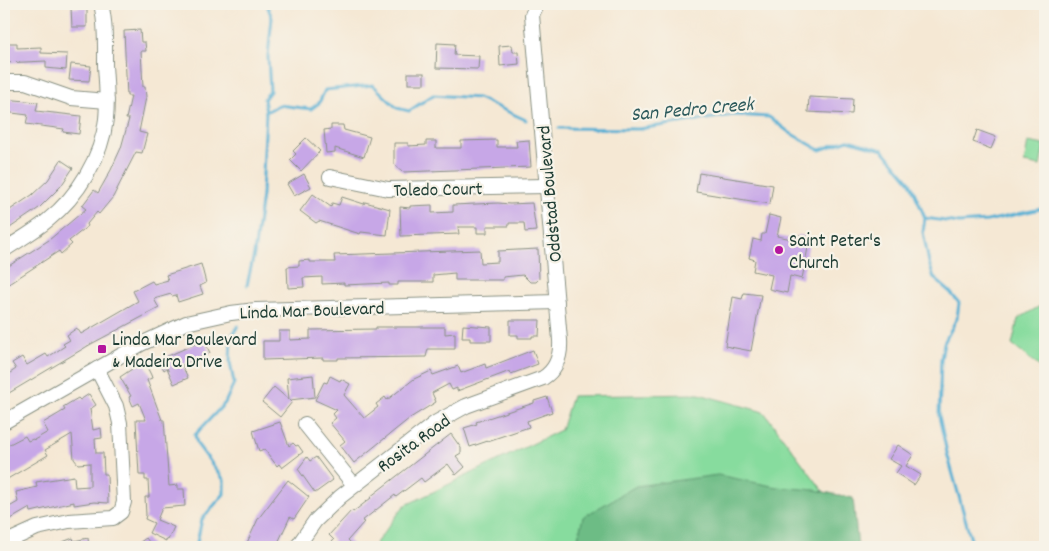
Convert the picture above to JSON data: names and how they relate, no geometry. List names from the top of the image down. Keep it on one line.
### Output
{"streets":{"street":["Toledo Court","Oddstad Boulevard","Linda Mar Boulevard","Rosita Road"]},"crossings":[["Toledo Court","Oddstad Boulevard"],["Oddstad Boulevard","Linda Mar Boulevard"],["Oddstad Boulevard","Rosita Road"]],"water":["San Pedro Creek"],"places":{"other":["Saint Peter's Church"],"transit":["Linda Mar Boulevard & Madeira Drive"]}}
